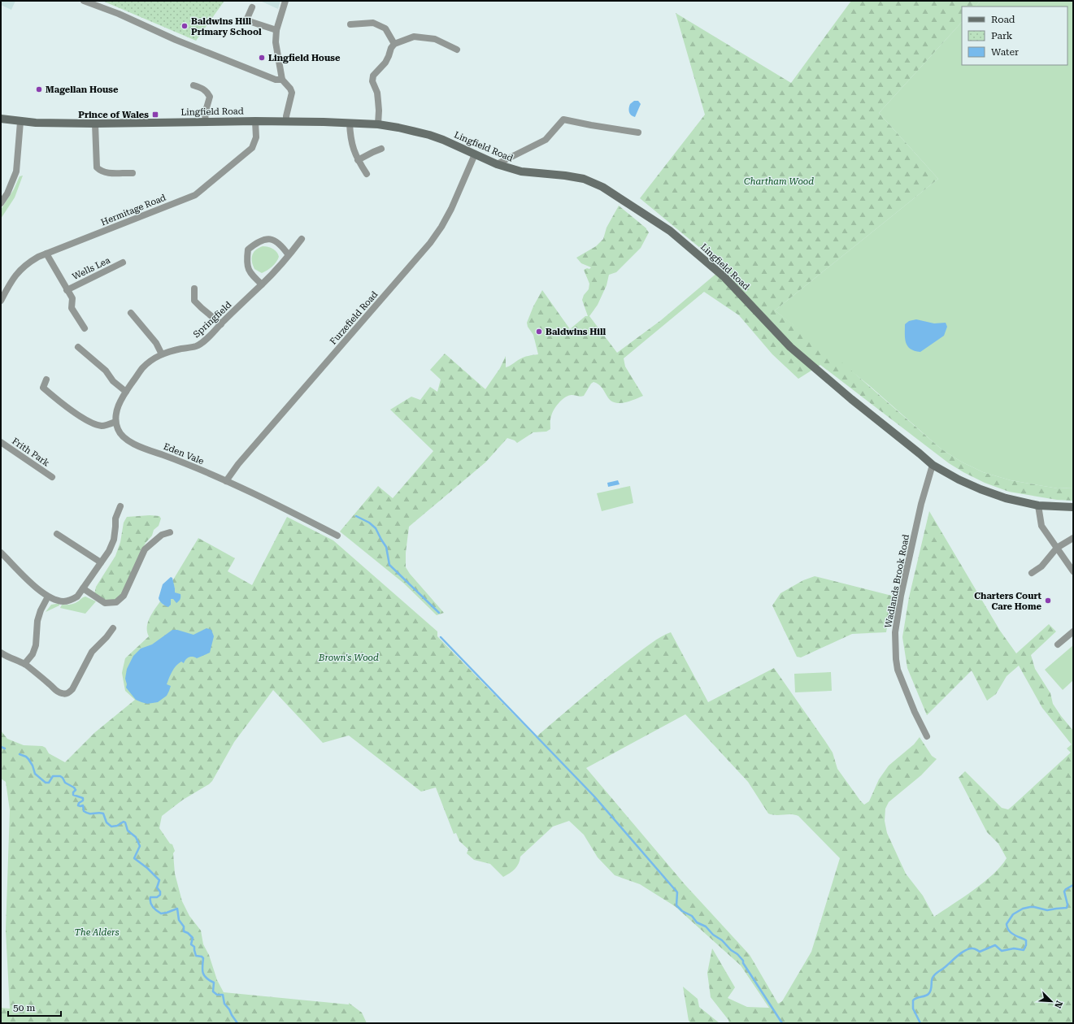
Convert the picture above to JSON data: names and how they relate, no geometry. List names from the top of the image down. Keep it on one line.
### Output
{"streets":{"street":["Lingfield Road","Hermitage Road","Wells Lea","Furzefield Road","Springfield","Frith Park","Eden Vale","Wadlands Brook Road"]},"crossings":[["Lingfield Road","Hermitage Road"],["Lingfield Road","Furzefield Road"],["Lingfield Road","Wadlands Brook Road"],["Hermitage Road","Wells Lea"],["Furzefield Road","Eden Vale"],["Springfield","Eden Vale"]],"parks":["Chartham Wood","Brown's Wood","The Alders"],"places":{"other":["Baldwins Hill Primary School","Lingfield House","Magellan House","Baldwins Hill","Charters Court Care Home"],"transit":["Prince of Wales"]},"legend":["Road","Park","Water"],"scale_bar":"50 m","north":"bottom right"}
